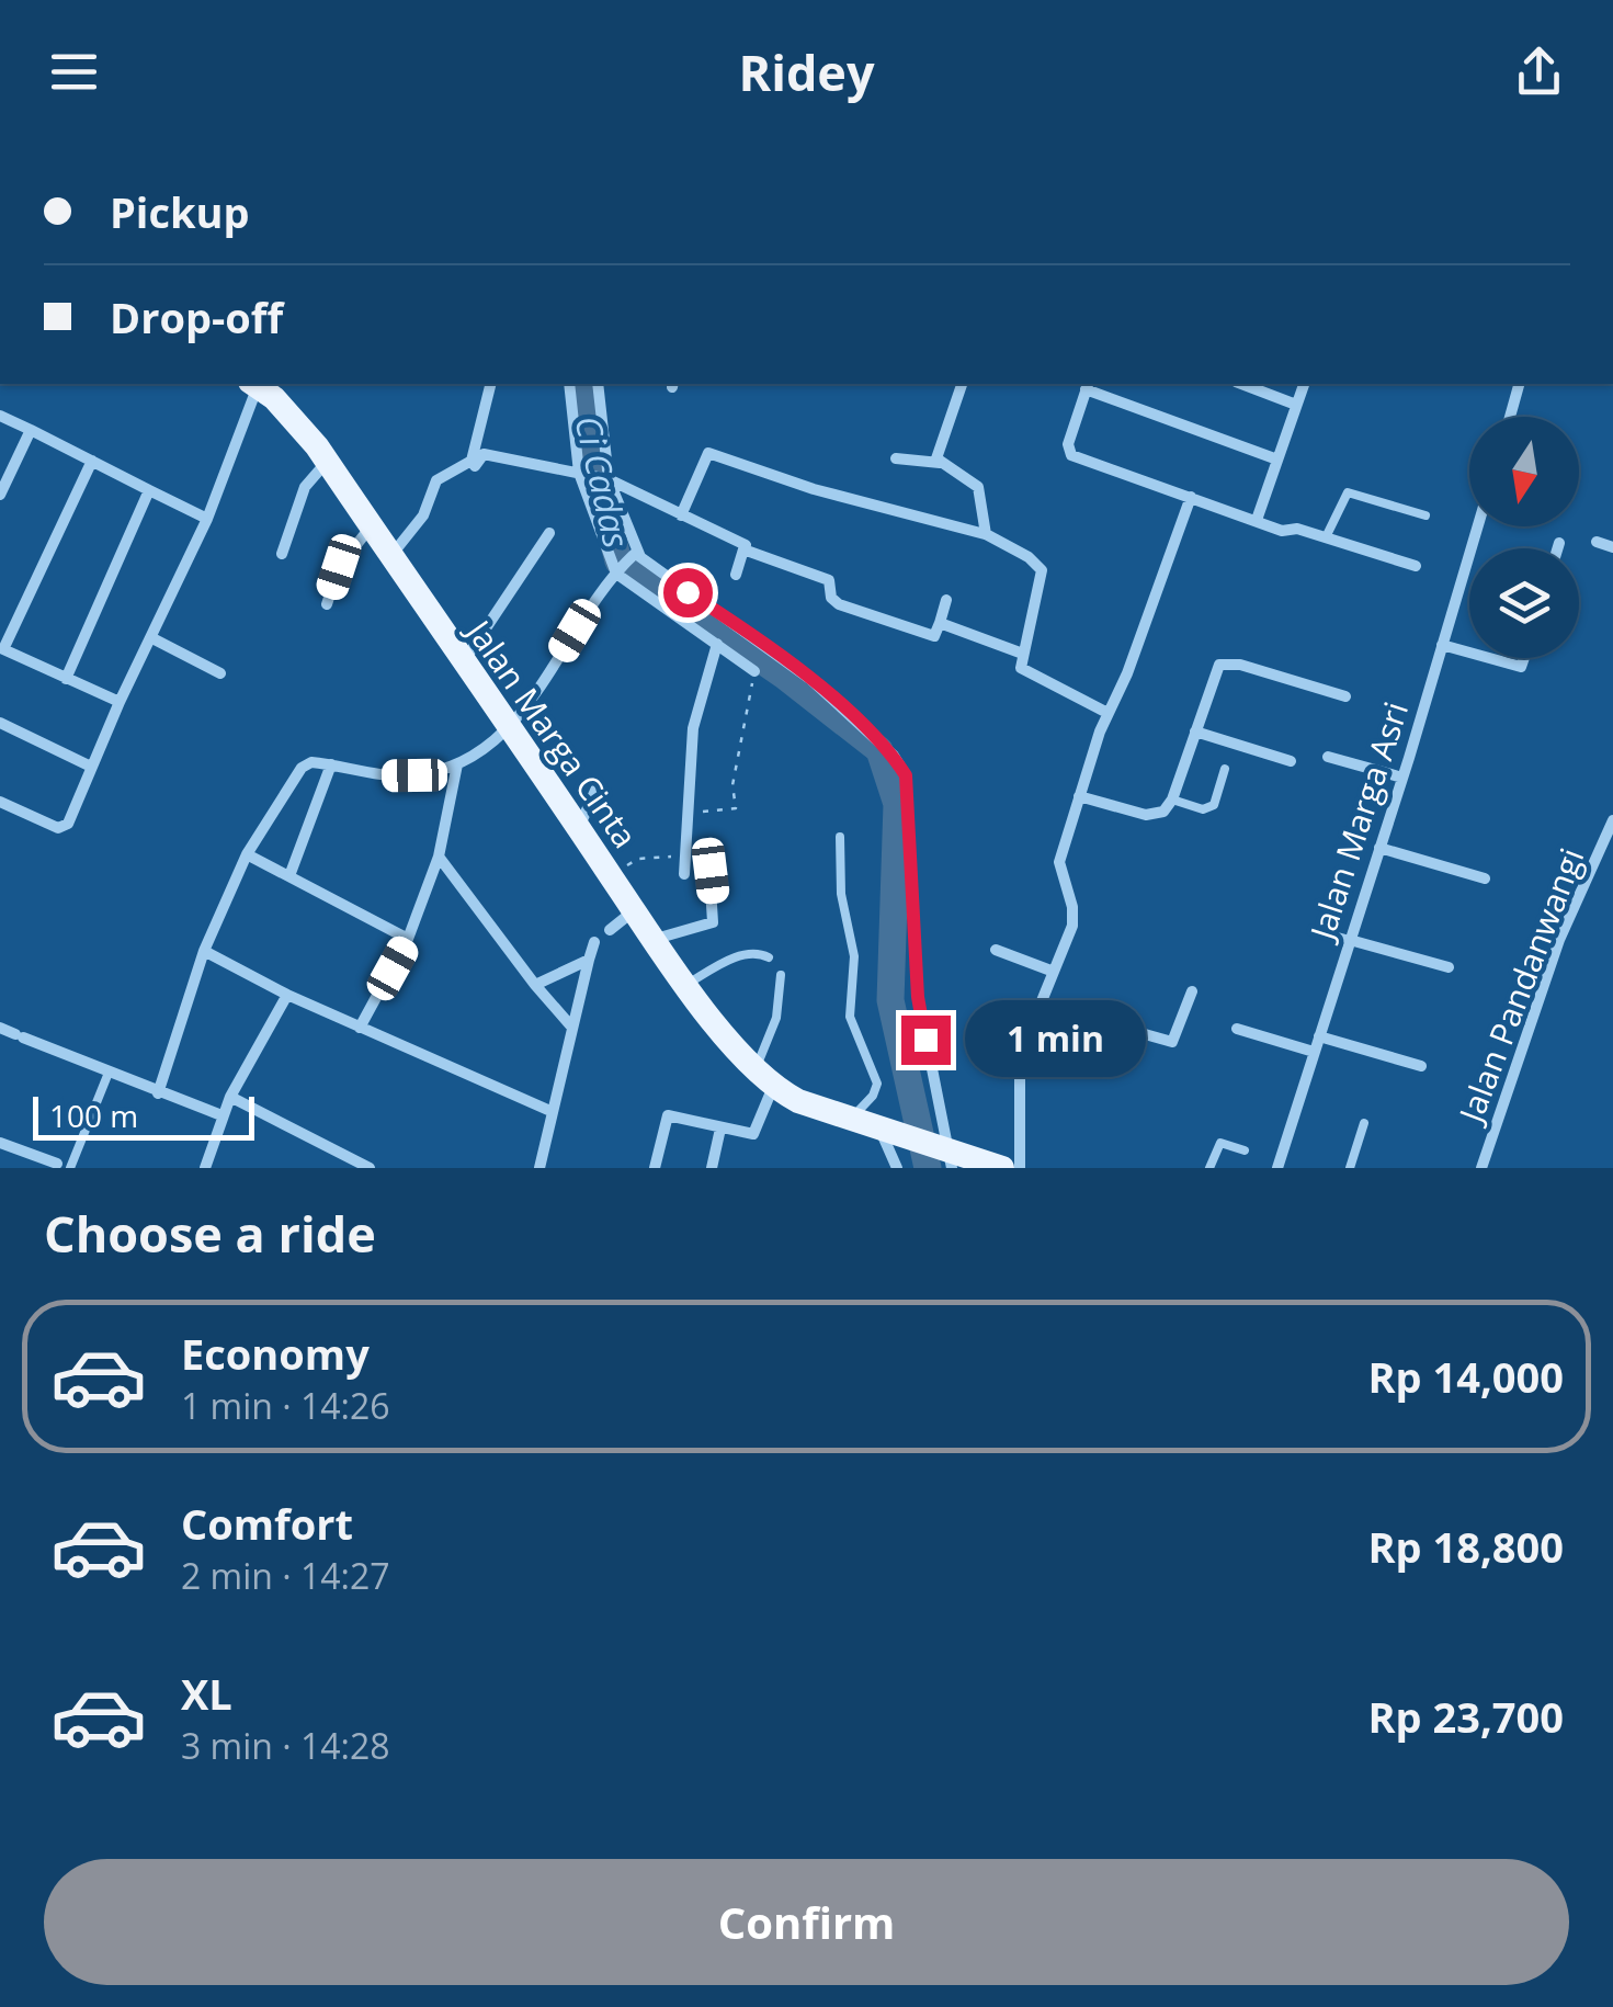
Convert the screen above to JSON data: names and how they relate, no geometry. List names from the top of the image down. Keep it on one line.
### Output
{"streets":{"main road":["Jalan Marga Cinta"],"street":["Jalan Marga Asri","Jalan Pandanwangi"]},"water":["Ci Cadas"],"scale_bar":"100 m","north":"bottom","page":{"header":"Ridey","banner":["Pickup","Drop-off"],"bubble":"1 min","scale":"100 m","heading":"Choose a ride","list":[{"name":"Economy","note":"1 min · 14:26","value":"Rp 14,000"},{"name":"Comfort","note":"2 min · 14:27","value":"Rp 18,800"},{"name":"XL","note":"3 min · 14:28","value":"Rp 23,700"}],"buttons":"Confirm"}}
